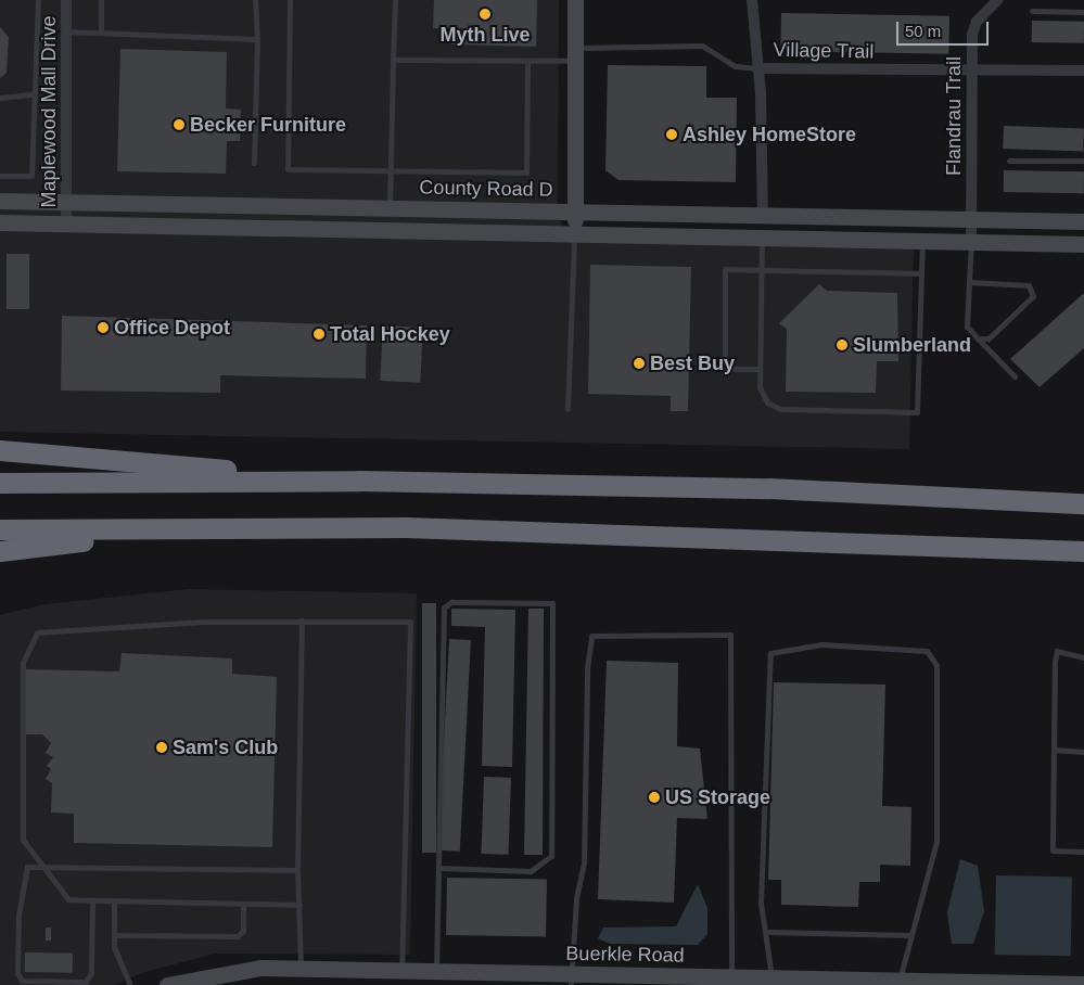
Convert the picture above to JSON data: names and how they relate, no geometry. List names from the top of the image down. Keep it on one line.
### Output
{"streets":{"street":["Village Trail","Maplewood Mall Drive","Flandrau Trail","County Road D","Buerkle Road"]},"crossings":[["Village Trail","Flandrau Trail"],["Maplewood Mall Drive","County Road D"],["Flandrau Trail","County Road D"]],"places":["Myth Live","Becker Furniture","Ashley HomeStore","Office Depot","Total Hockey","Slumberland","Best Buy","Sam's Club","US Storage"],"scale_bar":"50 m"}
